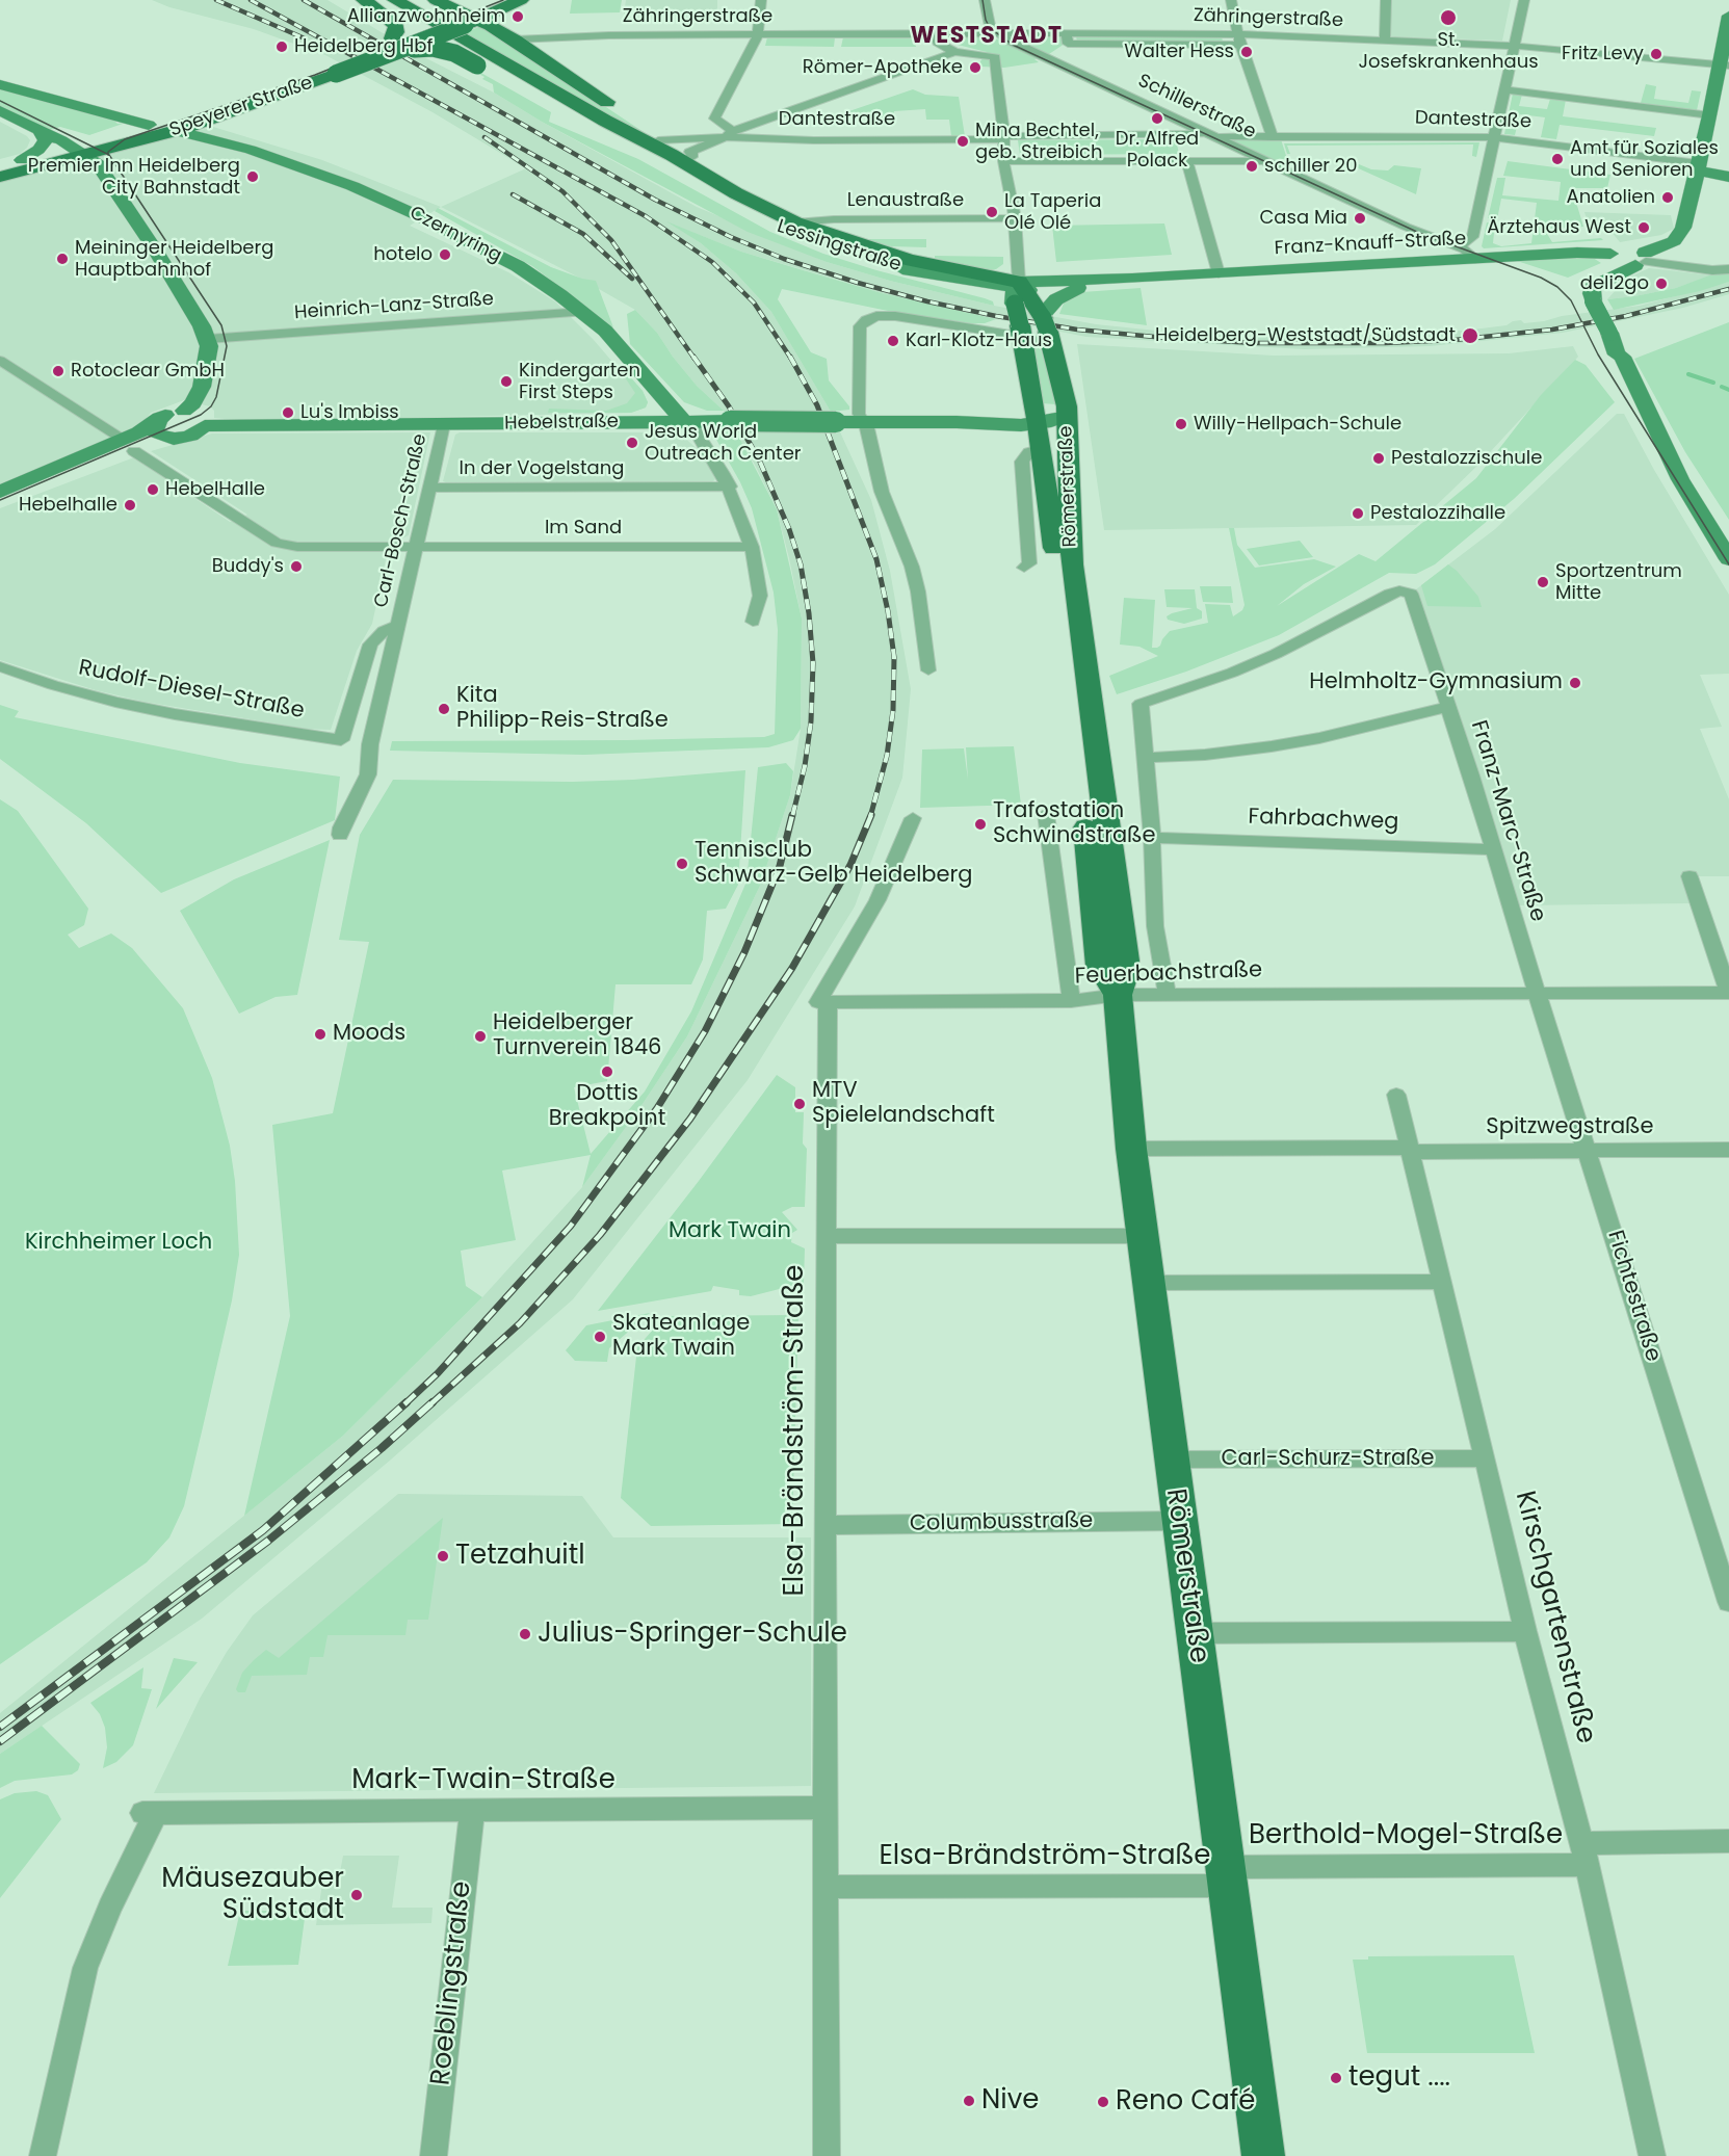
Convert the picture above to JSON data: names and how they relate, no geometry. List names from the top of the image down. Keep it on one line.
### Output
{"streets":{"main road":["Speyerer Straße","Dantestraße","Czernyring","Franz-Knauff-Straße","Lessingstraße","Hebelstraße","Römerstraße"],"street":["Zähringerstraße","Schillerstraße","Lenaustraße","Heinrich-Lanz-Straße","In der Vogelstang","Carl-Bosch-Straße","Im Sand","Rudolf-Diesel-Straße","Fahrbachweg","Franz-Marc-Straße","Feuerbachstraße","Spitzwegstraße","Fichtestraße","Elsa-Brändström-Straße","Carl-Schurz-Straße","Columbusstraße","Kirschgartenstraße","Mark-Twain-Straße","Berthold-Mogel-Straße","Roeblingstraße"]},"crossings":[["Zähringerstraße","Schillerstraße"],["Speyerer Straße","Czernyring"],["Schillerstraße","Dantestraße"],["Schillerstraße","Franz-Knauff-Straße"],["Dantestraße","Lessingstraße"],["Dantestraße","Römerstraße"],["Lenaustraße","Lessingstraße"],["Lenaustraße","Römerstraße"],["Czernyring","Heinrich-Lanz-Straße"],["Czernyring","Hebelstraße"],["Franz-Knauff-Straße","Lessingstraße"],["Franz-Knauff-Straße","Römerstraße"],["Lessingstraße","Römerstraße"],["Hebelstraße","Römerstraße"],["Hebelstraße","Carl-Bosch-Straße"],["Hebelstraße","Im Sand"],["In der Vogelstang","Carl-Bosch-Straße"],["Römerstraße","Feuerbachstraße"],["Römerstraße","Spitzwegstraße"],["Römerstraße","Elsa-Brändström-Straße"],["Römerstraße","Carl-Schurz-Straße"],["Römerstraße","Columbusstraße"],["Römerstraße","Berthold-Mogel-Straße"],["Carl-Bosch-Straße","Im Sand"],["Carl-Bosch-Straße","Rudolf-Diesel-Straße"],["Fahrbachweg","Franz-Marc-Straße"],["Franz-Marc-Straße","Feuerbachstraße"],["Franz-Marc-Straße","Fichtestraße"],["Feuerbachstraße","Fichtestraße"],["Feuerbachstraße","Elsa-Brändström-Straße"],["Spitzwegstraße","Fichtestraße"],["Spitzwegstraße","Kirschgartenstraße"],["Elsa-Brändström-Straße","Columbusstraße"],["Elsa-Brändström-Straße","Mark-Twain-Straße"],["Elsa-Brändström-Straße","Berthold-Mogel-Straße"],["Carl-Schurz-Straße","Kirschgartenstraße"],["Kirschgartenstraße","Berthold-Mogel-Straße"],["Mark-Twain-Straße","Roeblingstraße"]],"districts":["WESTSTADT"],"parks":["Mark Twain","Kirchheimer Loch"],"places":["Allianzwohnheim","St. Josefskrankenhaus","Heidelberg Hbf","Walter Hess","Fritz Levy","Römer-Apotheke","Dr. Alfred Polack","Mina Bechtel, geb. Streibich","Amt für Soziales und Senioren","schiller 20","Premier Inn Heidelberg City Bahnstadt","Anatolien","La Taperia Olé Olé","Casa Mia","Ärztehaus West","hotelo","Meininger Heidelberg Hauptbahnhof","deli2go","Heidelberg-Weststadt/Südstadt","Karl-Klotz-Haus","Rotoclear GmbH","Kindergarten First Steps","Lu's Imbiss","Willy-Hellpach-Schule","Jesus World Outreach Center","Pestalozzischule","HebelHalle","Hebelhalle","Pestalozzihalle","Buddy's","Sportzentrum Mitte","Helmholtz-Gymnasium","Kita Philipp-Reis-Straße","Trafostation Schwindstraße","Tennisclub Schwarz-Gelb Heidelberg","Moods","Heidelberger Turnverein 1846","Dottis Breakpoint","MTV Spielelandschaft","Skateanlage Mark Twain","Tetzahuitl","Julius-Springer-Schule","Mäusezauber Südstadt","tegut ....","Nive","Reno Café"]}
